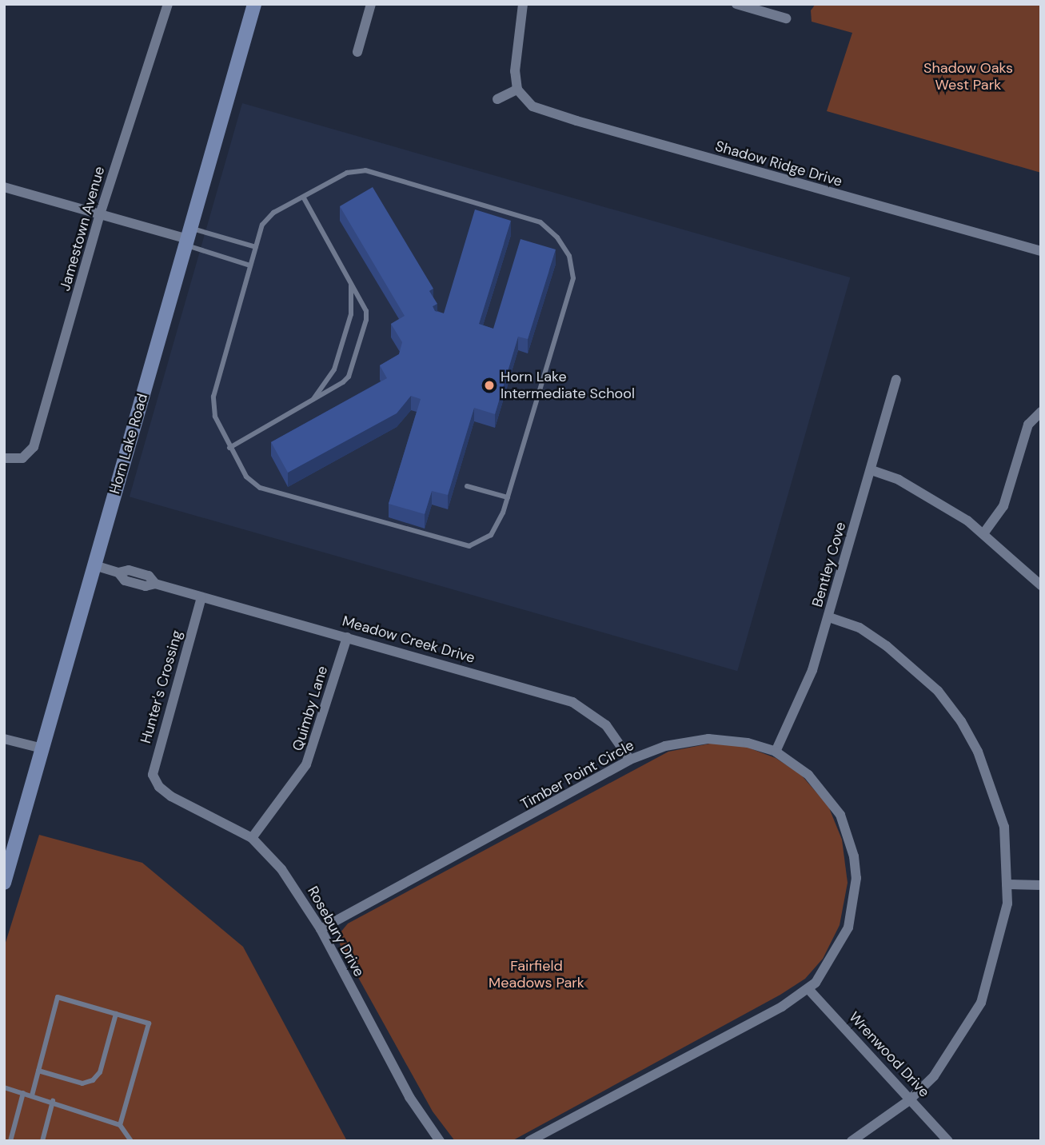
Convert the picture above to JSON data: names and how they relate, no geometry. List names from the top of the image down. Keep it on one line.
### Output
{"streets":{"main road":["Horn Lake Road"],"street":["Shadow Ridge Drive","Jamestown Avenue","Bentley Cove","Meadow Creek Drive","Hunter's Crossing","Quimby Lane","Timber Point Circle","Rosebury Drive","Wrenwood Drive"]},"crossings":[["Horn Lake Road","Meadow Creek Drive"],["Bentley Cove","Timber Point Circle"],["Meadow Creek Drive","Hunter's Crossing"],["Meadow Creek Drive","Quimby Lane"],["Meadow Creek Drive","Timber Point Circle"],["Hunter's Crossing","Rosebury Drive"],["Quimby Lane","Rosebury Drive"],["Timber Point Circle","Rosebury Drive"],["Timber Point Circle","Wrenwood Drive"]],"parks":["Shadow Oaks West Park","Fairfield Meadows Park"],"places":["Horn Lake Intermediate School"]}
